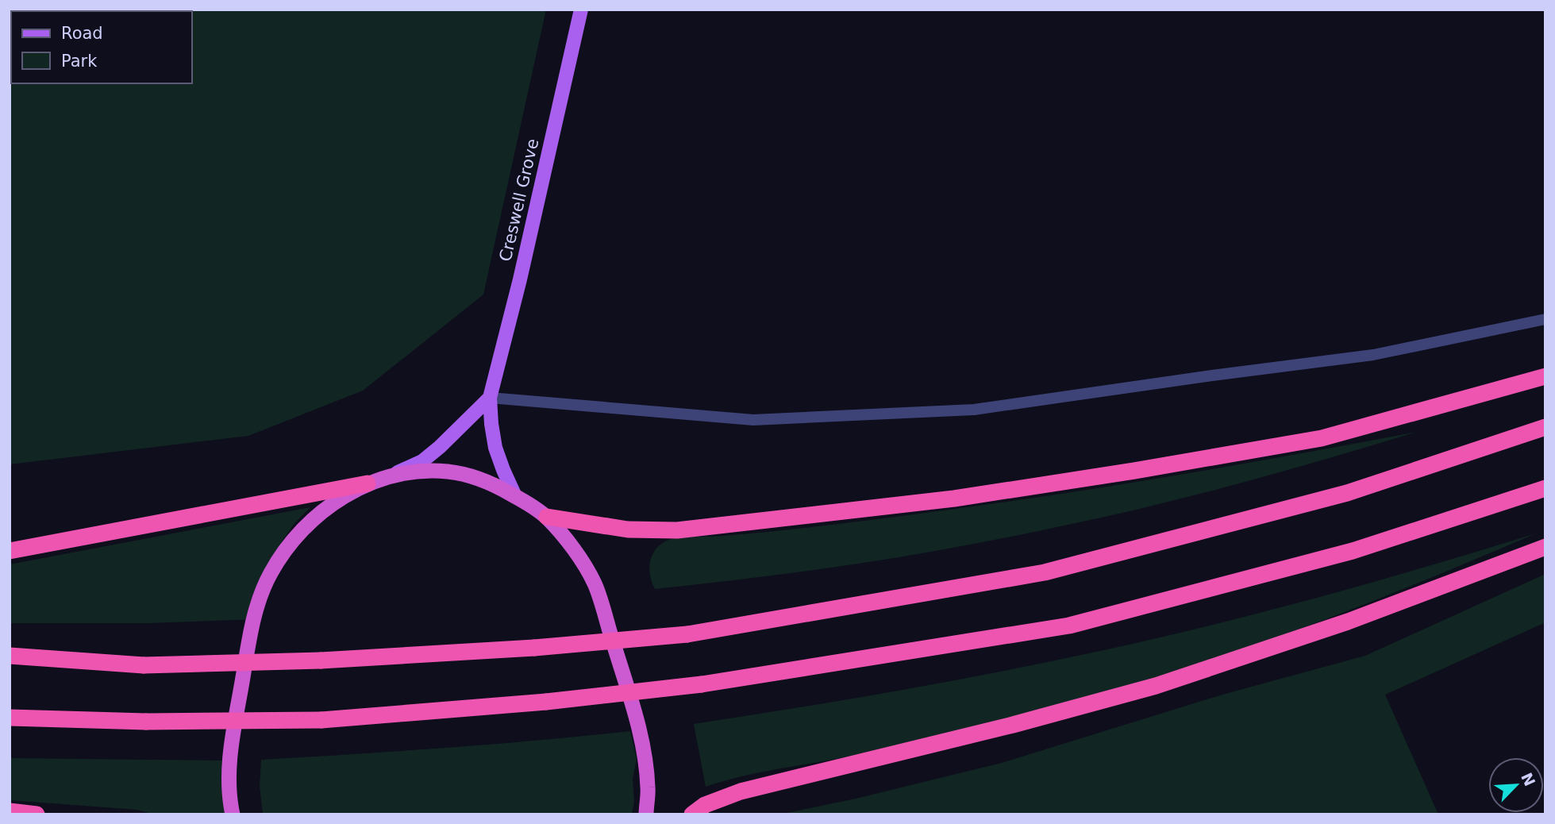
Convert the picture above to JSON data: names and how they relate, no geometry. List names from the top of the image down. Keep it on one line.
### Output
{"streets":{"main road":["Creswell Grove"]},"legend":["Road","Park"],"north":"top right"}
